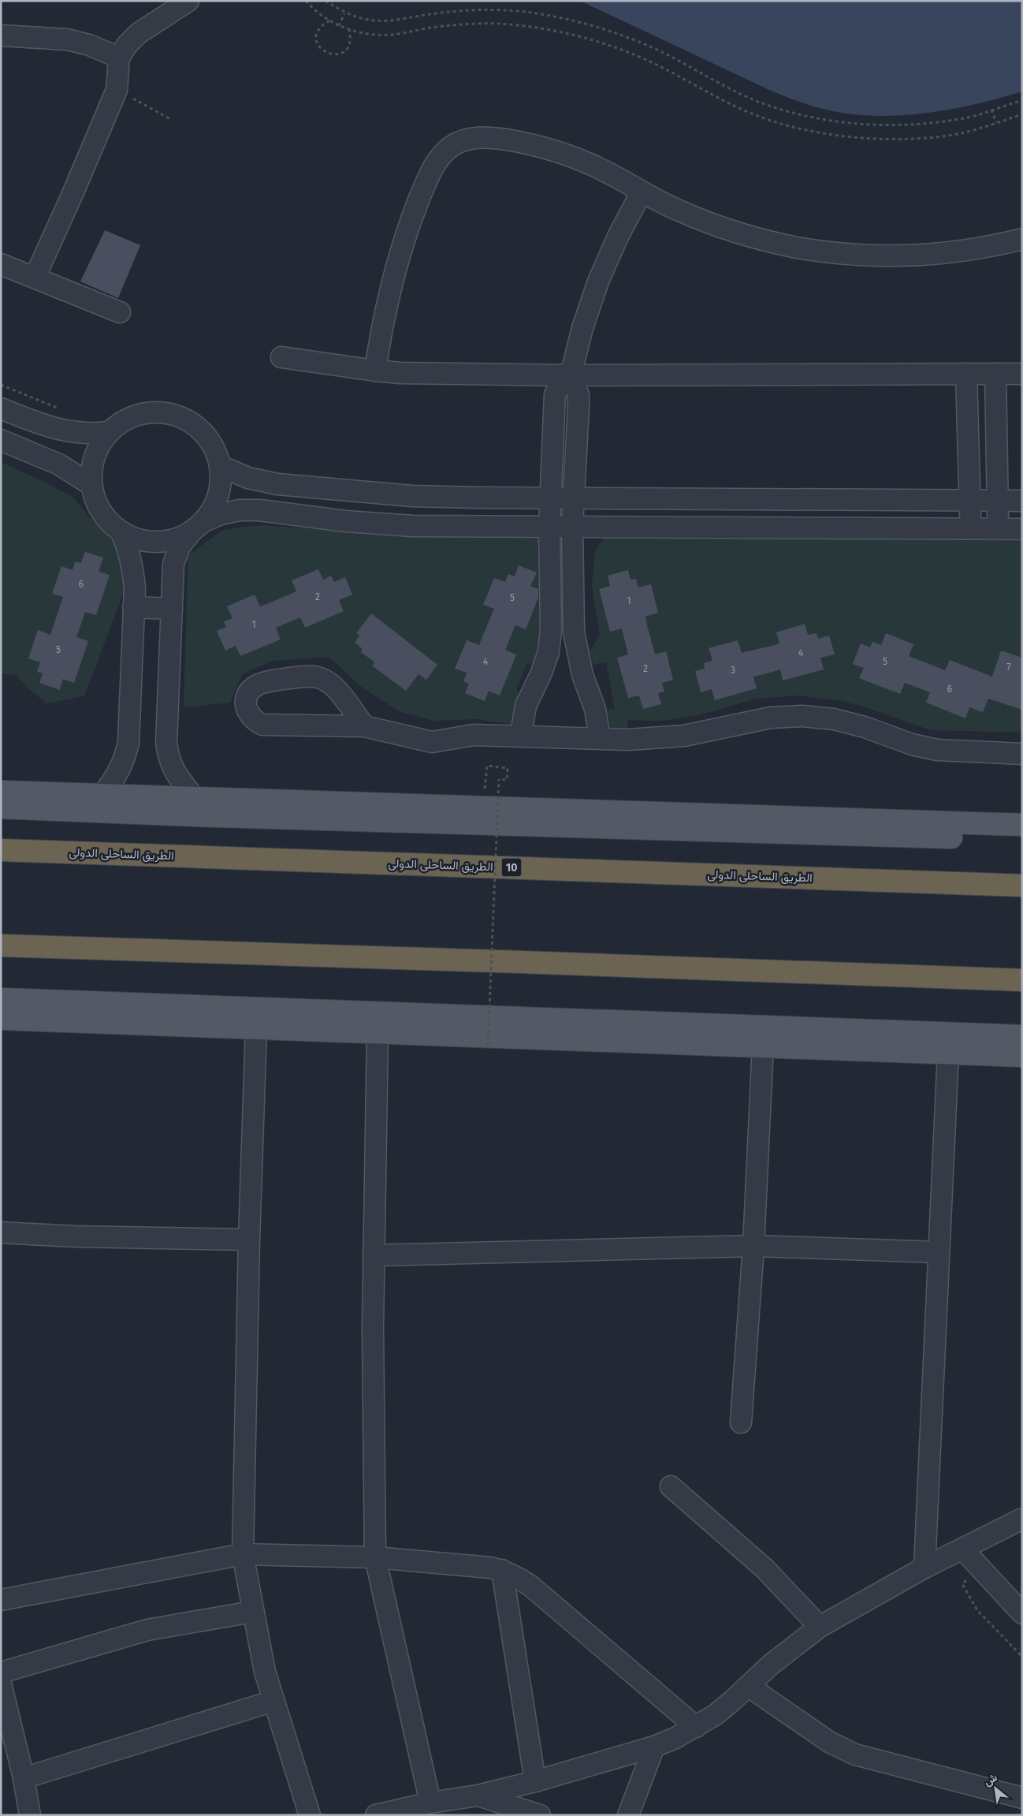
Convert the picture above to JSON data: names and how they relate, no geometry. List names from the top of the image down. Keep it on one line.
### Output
{"streets":{"highway":["الطريق الساحلى الدولى","10"]},"house_numbers":["6","2","5","1","1","5","4","4","5","7","2","3","6"],"north":"top left"}
